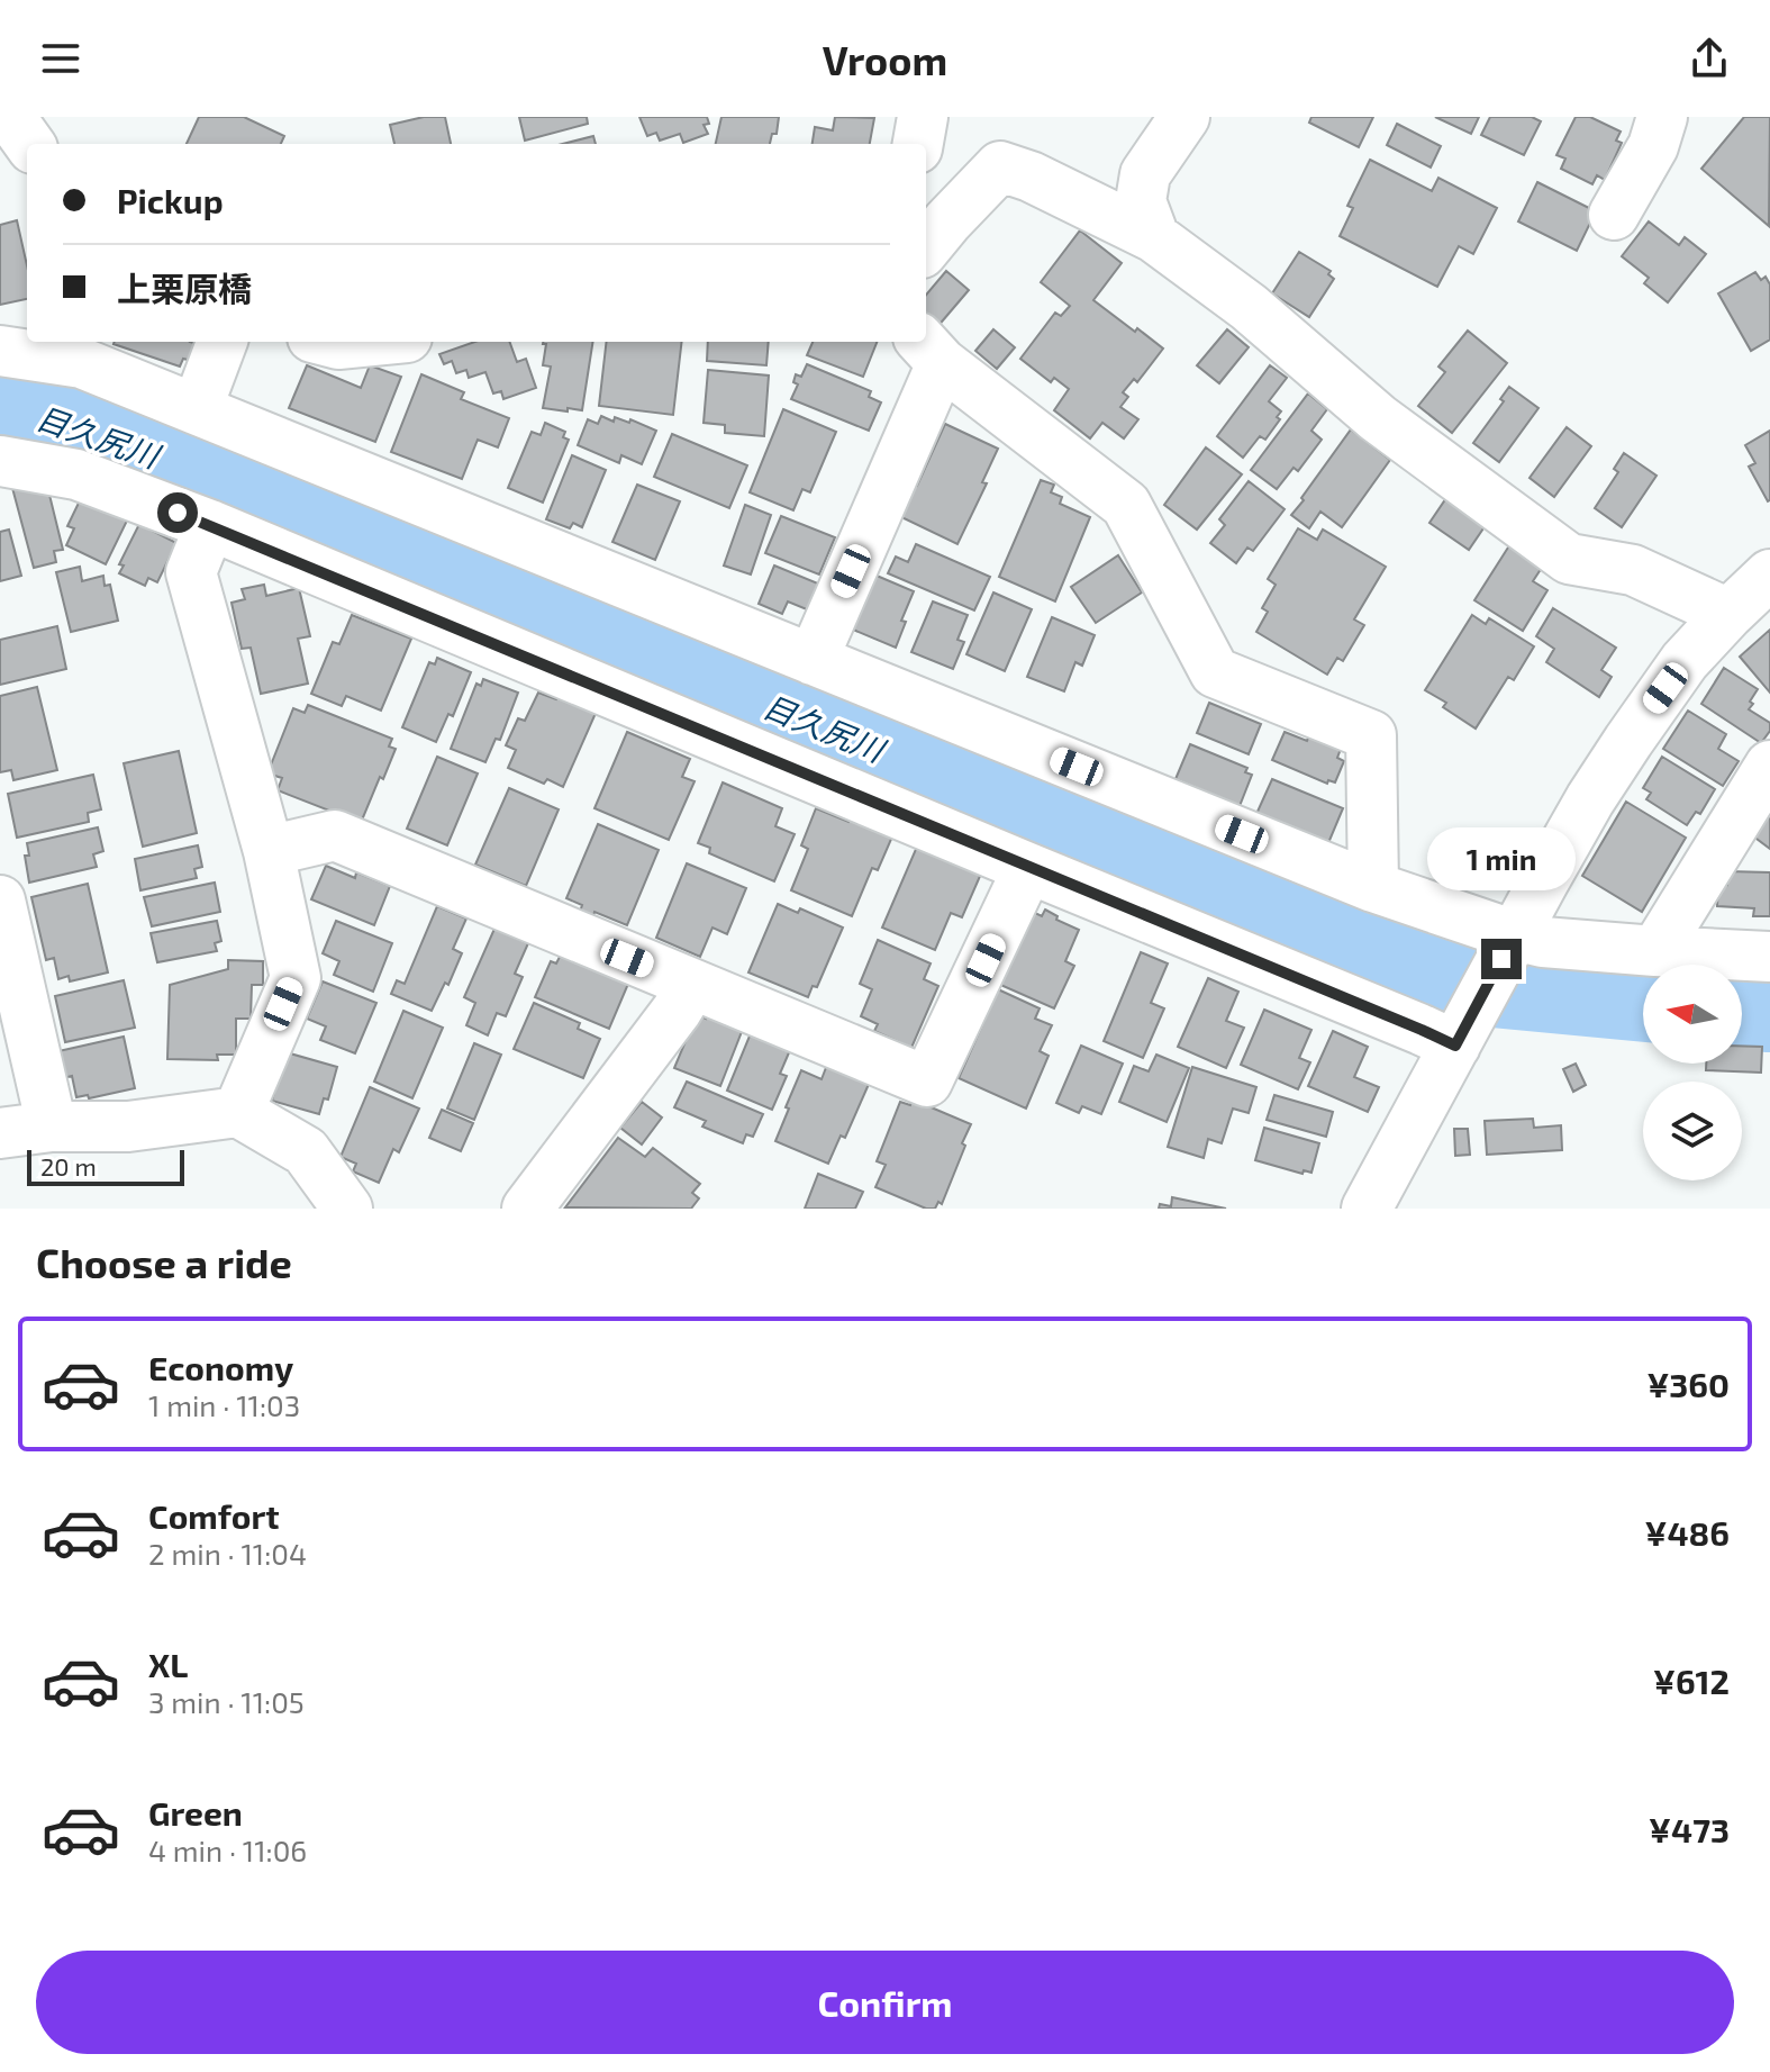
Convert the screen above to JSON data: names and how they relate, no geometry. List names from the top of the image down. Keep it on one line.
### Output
{"water":["目久尻川"],"scale_bar":"20 m","north":"left","page":{"header":"Vroom","banner":["Pickup","上栗原橋"],"bubble":"1 min","scale":"20 m","heading":"Choose a ride","list":[{"name":"Economy","note":"1 min · 11:03","value":"¥360"},{"name":"Comfort","note":"2 min · 11:04","value":"¥486"},{"name":"XL","note":"3 min · 11:05","value":"¥612"},{"name":"Green","note":"4 min · 11:06","value":"¥473"}],"buttons":"Confirm"}}
